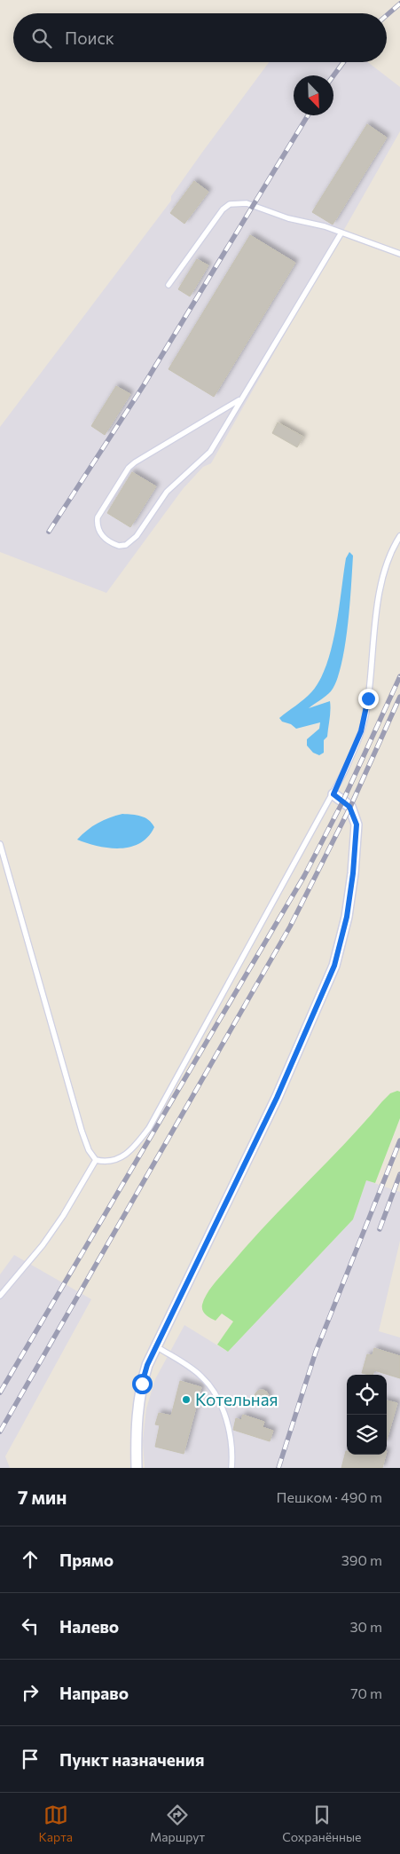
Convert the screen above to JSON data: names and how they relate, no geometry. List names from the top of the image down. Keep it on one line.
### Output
{"places":["Котельная"],"north":"bottom right","page":{"search":"Поиск","heading":["7 мин","Пешком · 490 m"],"list":[["Прямо","390 m"],["Налево","30 m"],["Направо","70 m"],"Пункт назначения"],"nav":["Карта","Маршрут","Сохранённые"]}}
